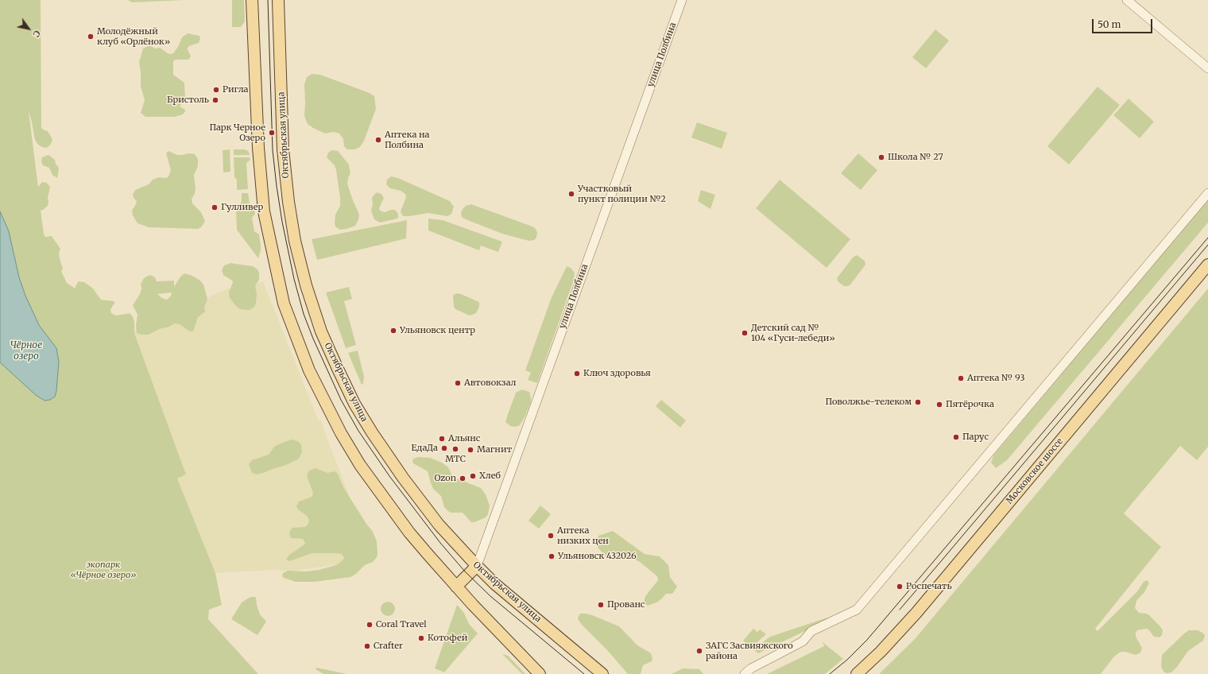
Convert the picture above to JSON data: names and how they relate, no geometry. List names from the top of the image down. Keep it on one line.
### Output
{"streets":{"main road":["улица Полбина","Октябрьская улица","Московское шоссе"]},"crossings":[["улица Полбина","Октябрьская улица"]],"water":["Чёрное озеро"],"parks":["экопарк «Чёрное озеро»"],"places":["Молодёжный клуб «Орлёнок»","Ригла","Бристоль","Парк Черное Озеро","Аптека на Полбина","Школа № 27","Участковый пункт полиции №2","Гулливер","Ульяновск центр","Детский сад № 104 «Гуси-лебеди»","Ключ здоровья","Аптека № 93","Автовокзал","Поволжье-телеком","Пятёрочка","Парус","Альянс","ЕдаДа","МТС","Магнит","Хлеб","Ozon","Аптека низких цен","Ульяновск 432026","Роспечать","Прованс","Coral Travel","Котофей","Crafter","ЗАГС Засвияжского района"],"scale_bar":"50 m","north":"bottom right"}
